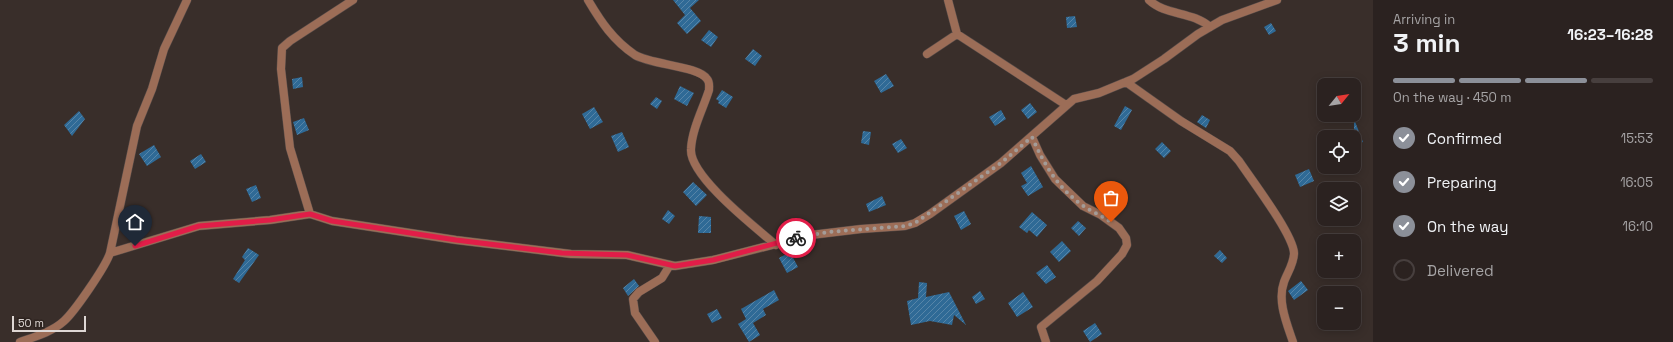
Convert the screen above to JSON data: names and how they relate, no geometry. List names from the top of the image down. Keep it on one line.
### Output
{"scale_bar":"50 m","north":"top right","page":{"heading":["3 min","Arriving in","16:23–16:28"],"bar":"On the way · 450 m","map_buttons":["+","−"],"list":[["Confirmed","15:53"],["Preparing","16:05"],["On the way","16:10"],"Delivered"],"scale":"50 m"}}
